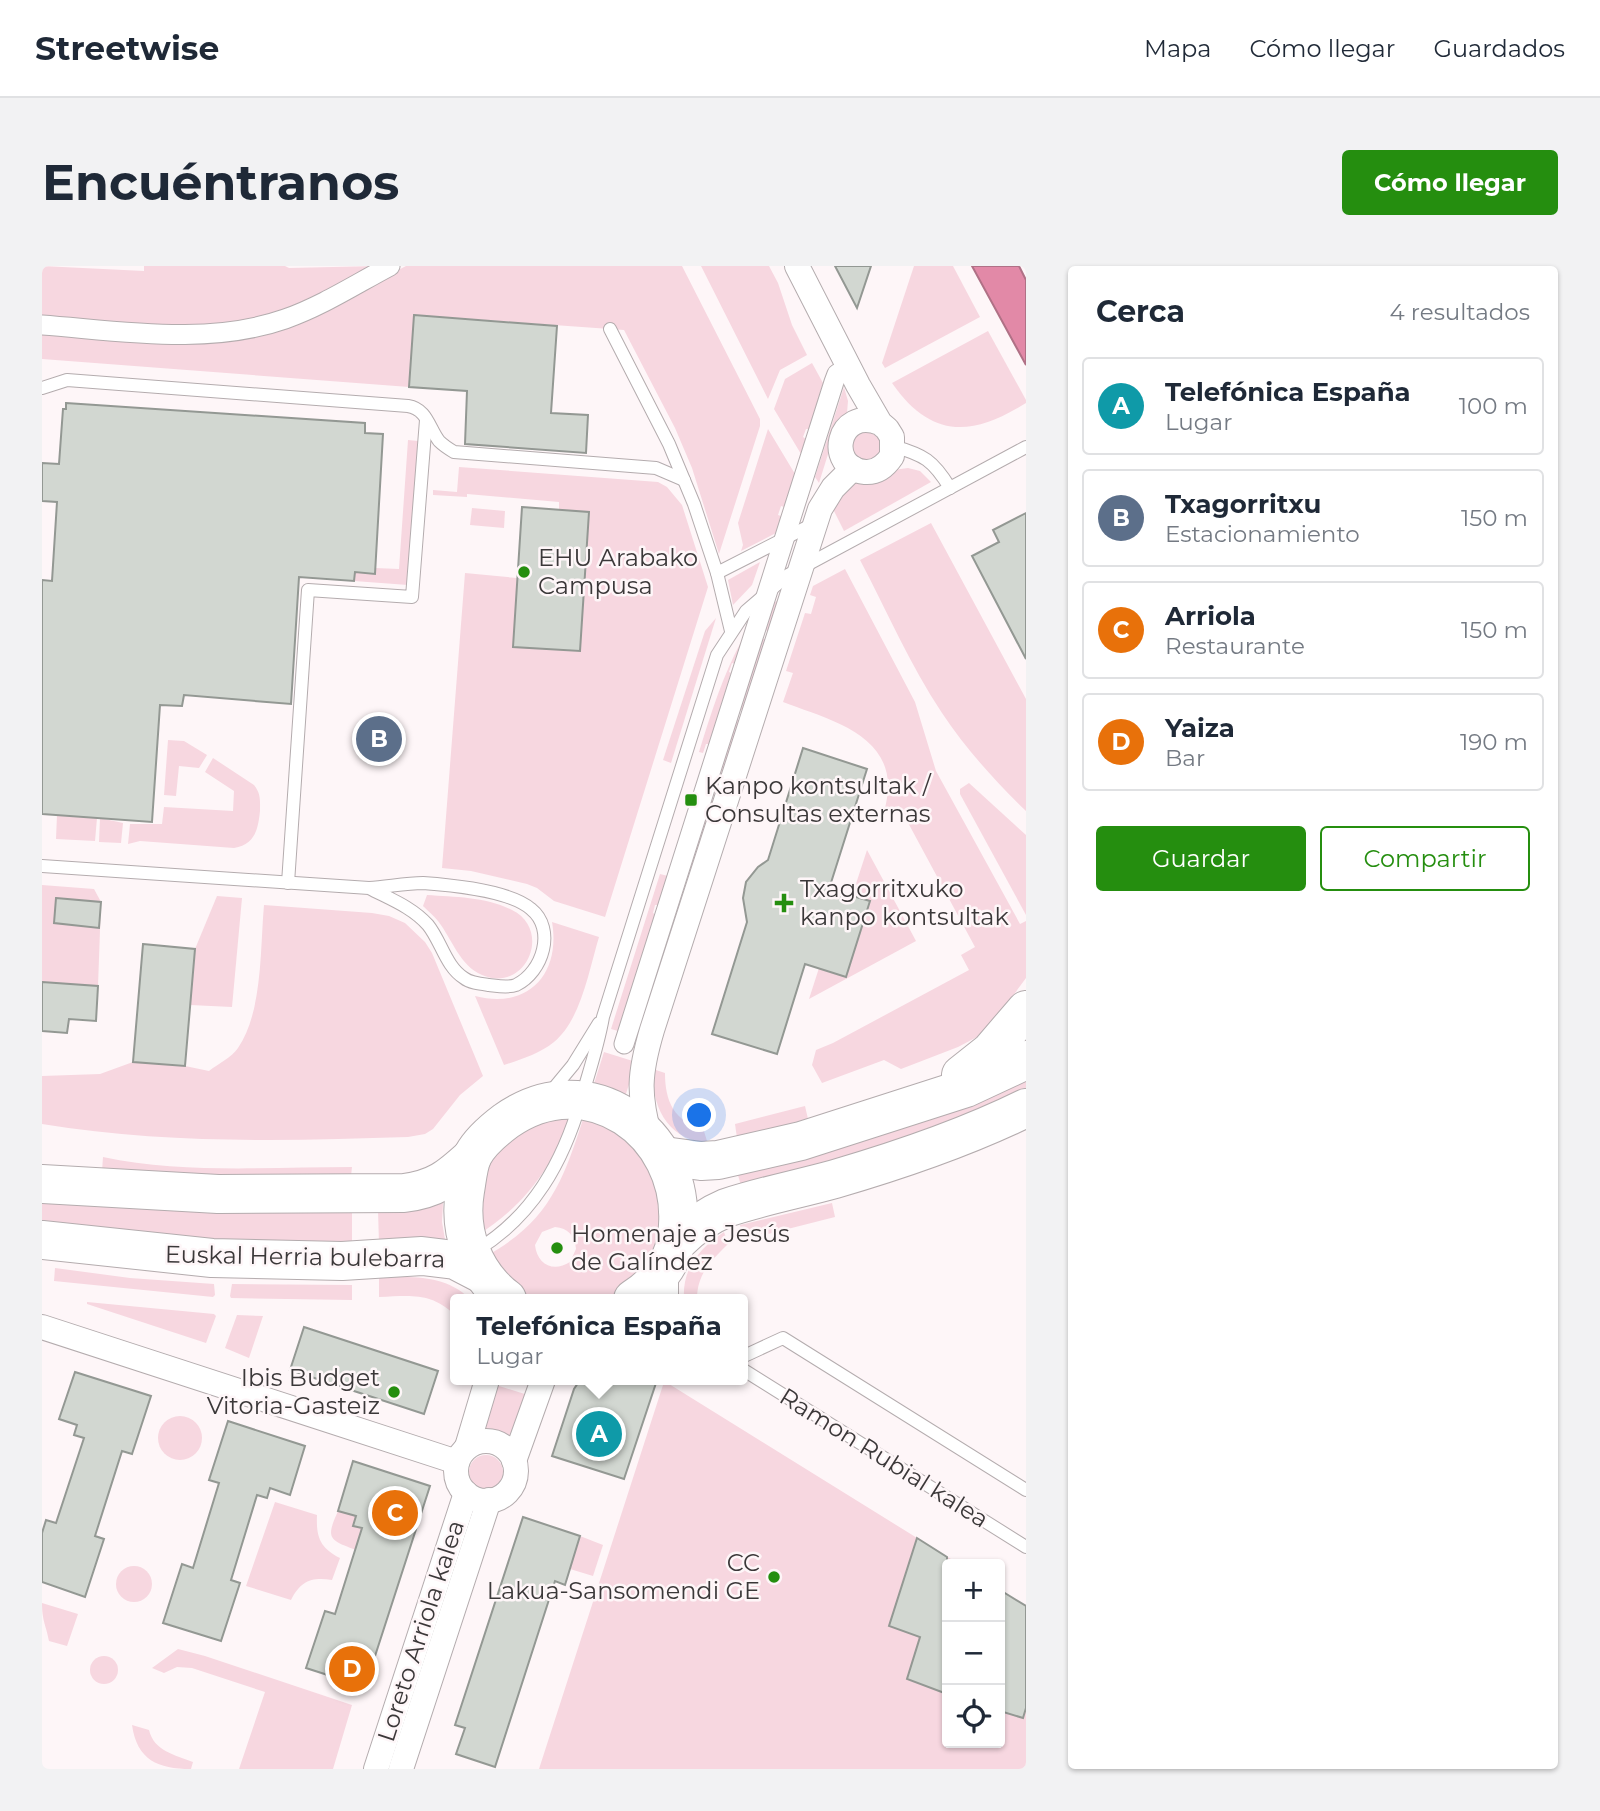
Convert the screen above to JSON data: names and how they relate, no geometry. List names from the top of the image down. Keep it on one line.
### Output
{"streets":{"main road":["Euskal Herria bulebarra"],"street":["Loreto Arriola kalea"],"lane":["Ramon Rubial kalea"]},"places":{"other":["EHU Arabako Campusa","Homenaje a Jesús de Galíndez","Ibis Budget Vitoria-Gasteiz","CC Lakua-Sansomendi GE"],"transit":["Kanpo kontsultak / Consultas externas"],"health":["Txagorritxuko kanpo kontsultak"]},"page":{"header":"Streetwise","nav":["Mapa","Cómo llegar","Guardados"],"buttons":["Cómo llegar",["Guardar","Compartir"]],"title":"Encuéntranos","heading":["Cerca","4 resultados"],"list":[{"mark":"A","name":"Telefónica España","note":"Lugar","value":"100 m"},{"mark":"B","name":"Txagorritxu","note":"Estacionamiento","value":"150 m"},{"mark":"C","name":"Arriola","note":"Restaurante","value":"150 m"},{"mark":"D","name":"Yaiza","note":"Bar","value":"190 m"}],"pins":["B","A","C","D"],"popup":["Telefónica España","Lugar"],"map_buttons":["+","−"]}}
